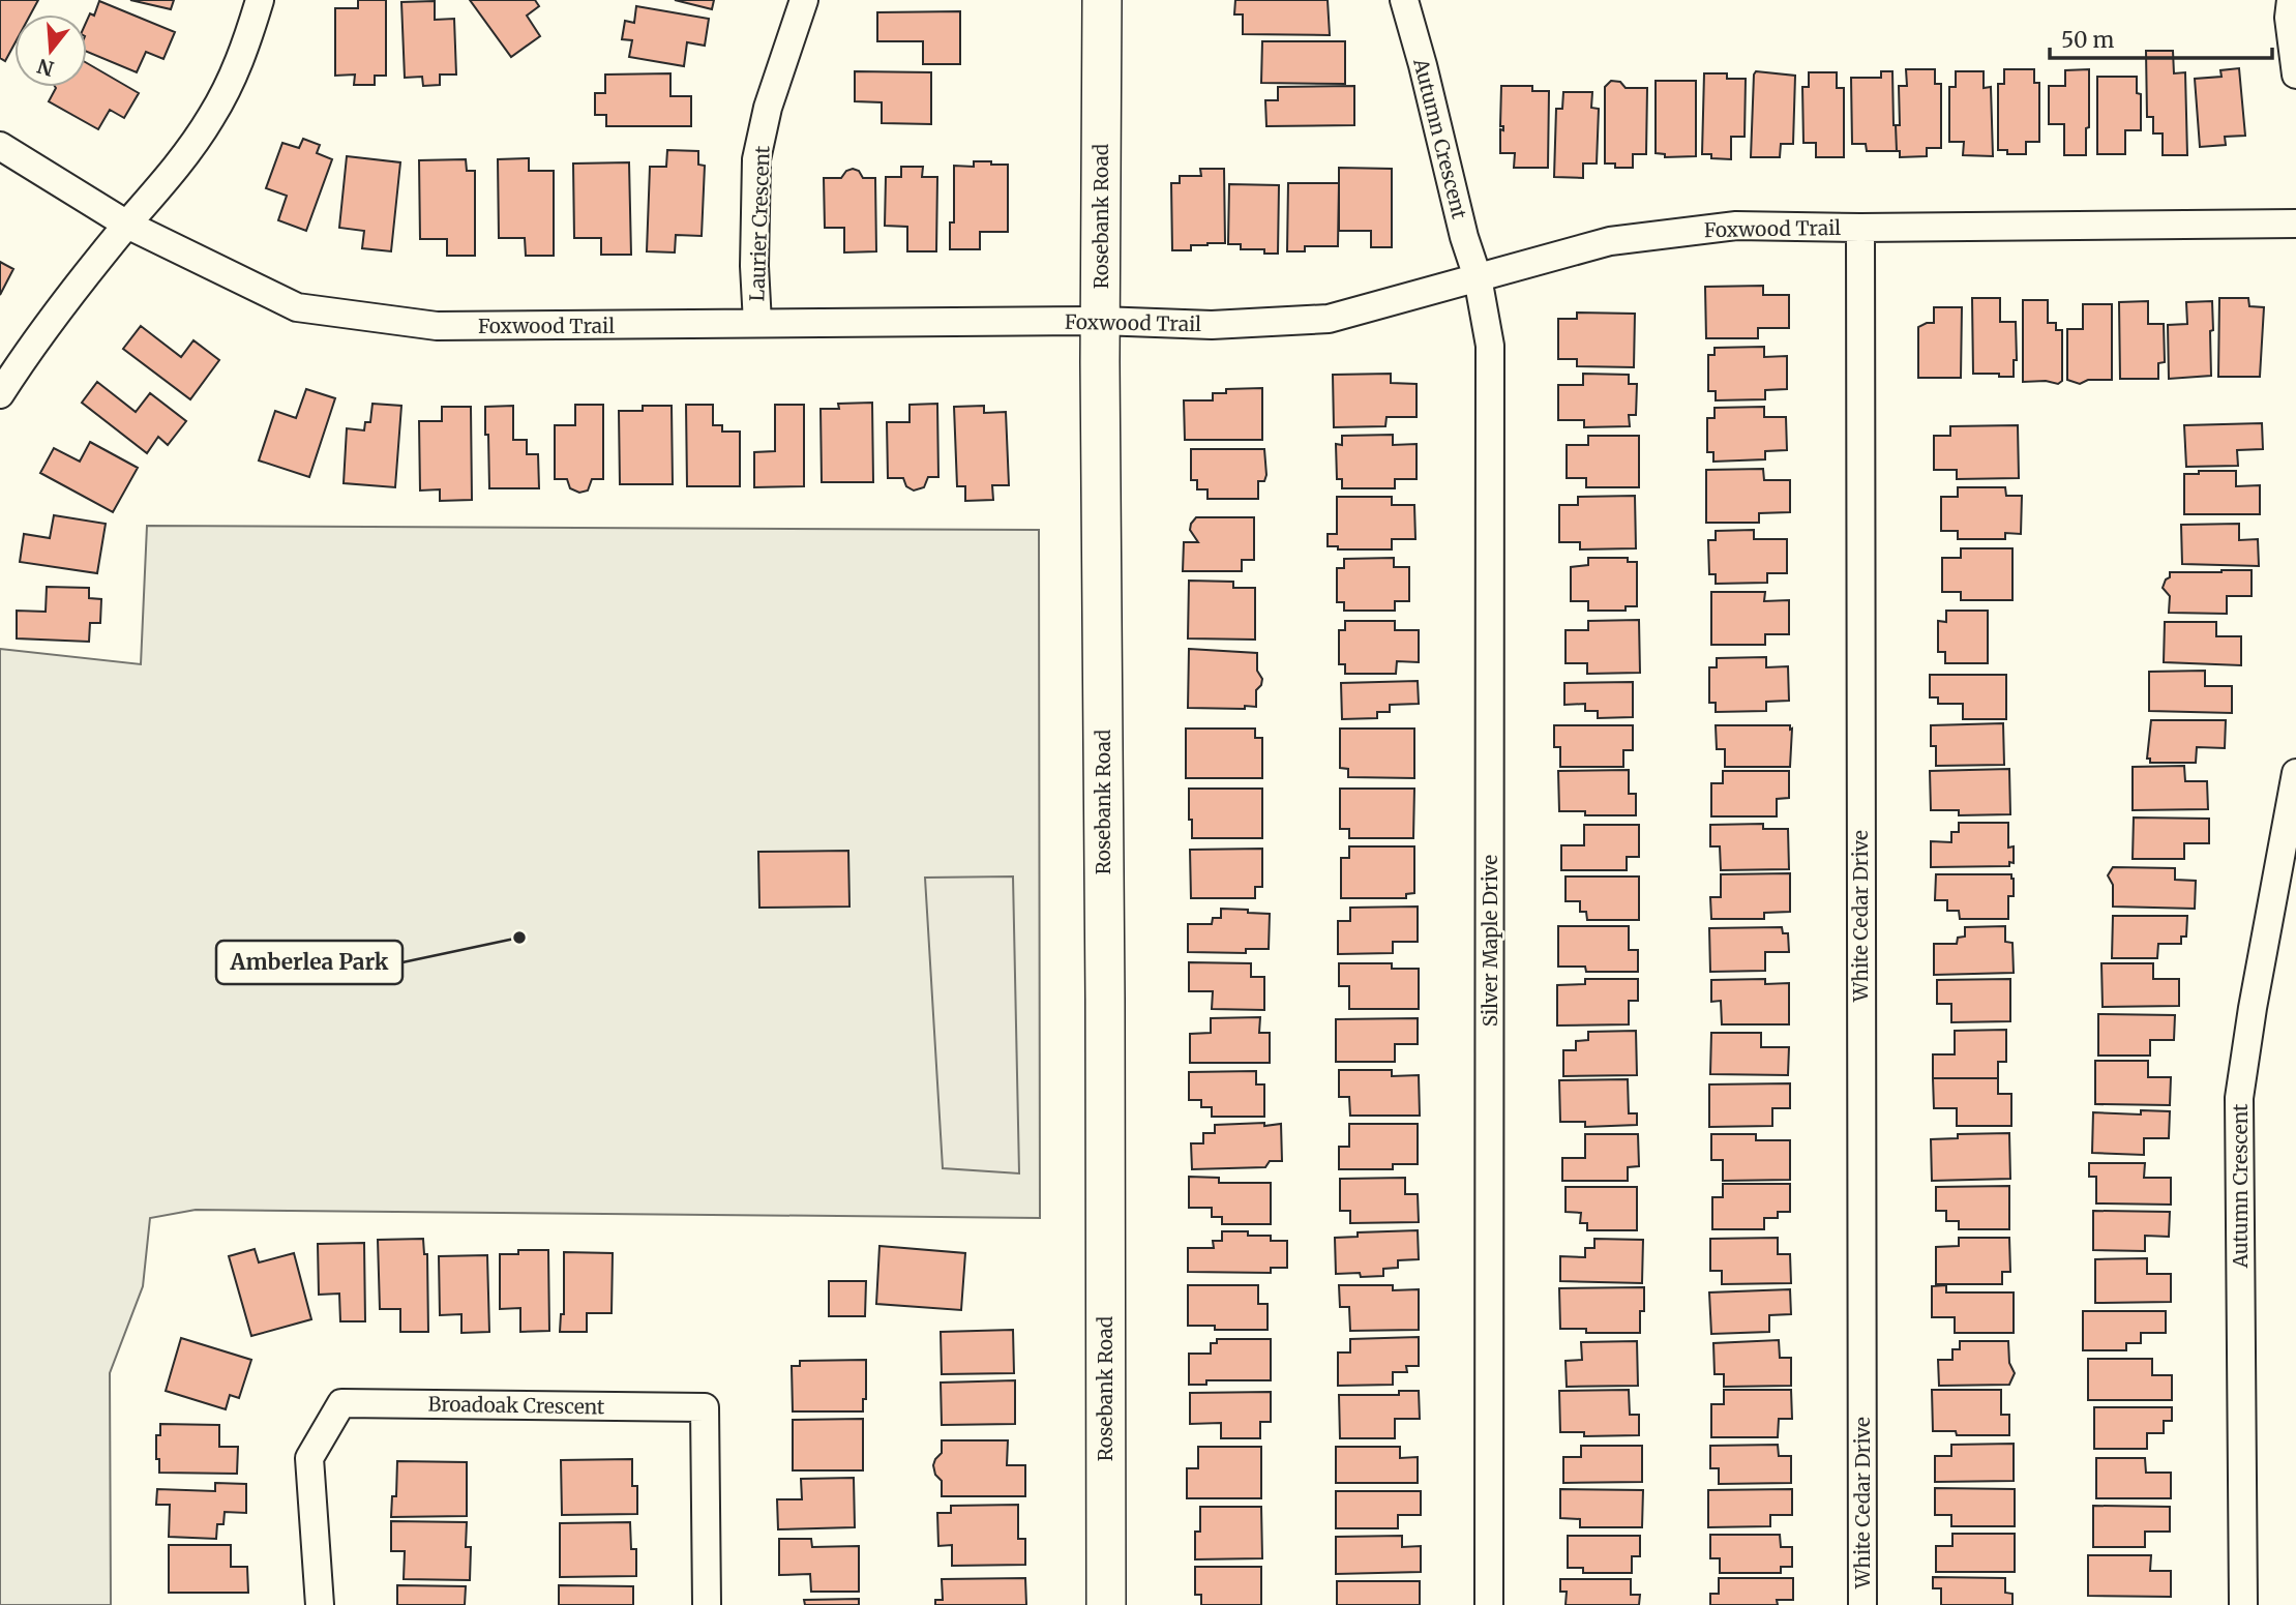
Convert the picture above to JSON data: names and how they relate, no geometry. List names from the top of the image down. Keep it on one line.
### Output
{"streets":{"street":["Autumn Crescent","Rosebank Road","Laurier Crescent","Foxwood Trail","White Cedar Drive","Silver Maple Drive","Broadoak Crescent"]},"crossings":[["Autumn Crescent","Foxwood Trail"],["Autumn Crescent","Silver Maple Drive"],["Rosebank Road","Foxwood Trail"],["Laurier Crescent","Foxwood Trail"],["Foxwood Trail","White Cedar Drive"],["Foxwood Trail","Silver Maple Drive"]],"places":["Amberlea Park"],"scale_bar":"50 m","north":"bottom"}
